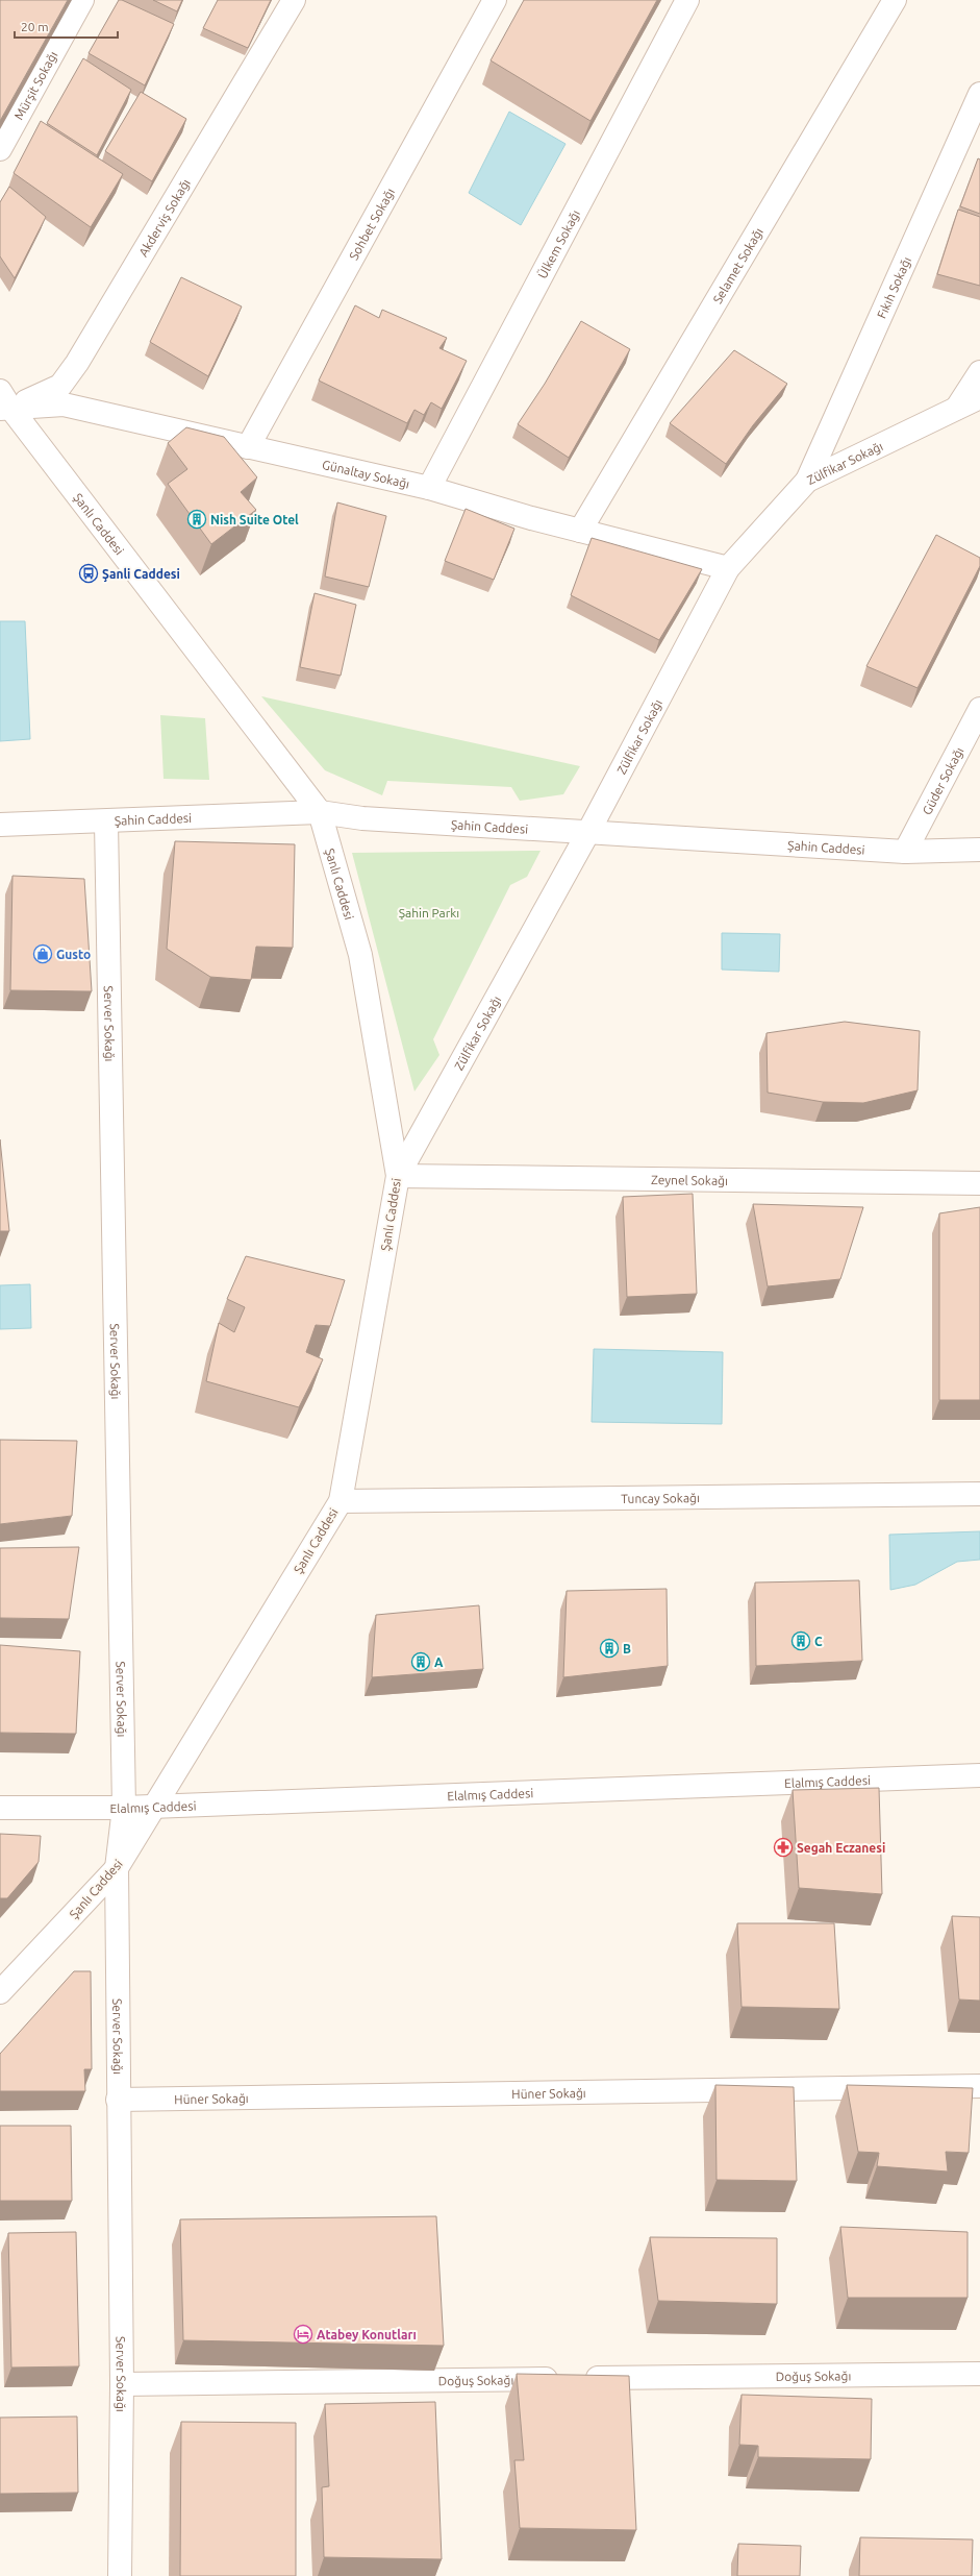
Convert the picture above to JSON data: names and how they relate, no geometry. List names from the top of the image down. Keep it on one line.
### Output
{"streets":{"street":["Mürşit Sokağı","Akderviş Sokağı","Sohbet Sokağı","Ülkem Sokağı","Selamet Sokağı","Fıkıh Sokağı","Zülfikar Sokağı","Günaltay Sokağı","Şanlı Caddesi","Güder Sokağı","Şahin Caddesi","Server Sokağı","Zeynel Sokağı","Tuncay Sokağı","Elalmış Caddesi","Hüner Sokağı","Doğuş Sokağı"]},"crossings":[["Akderviş Sokağı","Günaltay Sokağı"],["Akderviş Sokağı","Şanlı Caddesi"],["Sohbet Sokağı","Günaltay Sokağı"],["Ülkem Sokağı","Günaltay Sokağı"],["Selamet Sokağı","Günaltay Sokağı"],["Fıkıh Sokağı","Zülfikar Sokağı"],["Zülfikar Sokağı","Günaltay Sokağı"],["Zülfikar Sokağı","Şanlı Caddesi"],["Zülfikar Sokağı","Şahin Caddesi"],["Zülfikar Sokağı","Zeynel Sokağı"],["Günaltay Sokağı","Şanlı Caddesi"],["Şanlı Caddesi","Şahin Caddesi"],["Şanlı Caddesi","Server Sokağı"],["Şanlı Caddesi","Zeynel Sokağı"],["Şanlı Caddesi","Tuncay Sokağı"],["Şanlı Caddesi","Elalmış Caddesi"],["Güder Sokağı","Şahin Caddesi"],["Şahin Caddesi","Server Sokağı"],["Server Sokağı","Elalmış Caddesi"],["Server Sokağı","Hüner Sokağı"],["Server Sokağı","Doğuş Sokağı"]],"parks":["Şahin Parkı"],"places":{"building":["Nish Suite Otel","C","B","A"],"bus stop":["Şanli Caddesi"],"shop":["Gusto"],"pharmacy":["Segah Eczanesi"],"hotel":["Atabey Konutları"]},"scale_bar":"20 m"}
